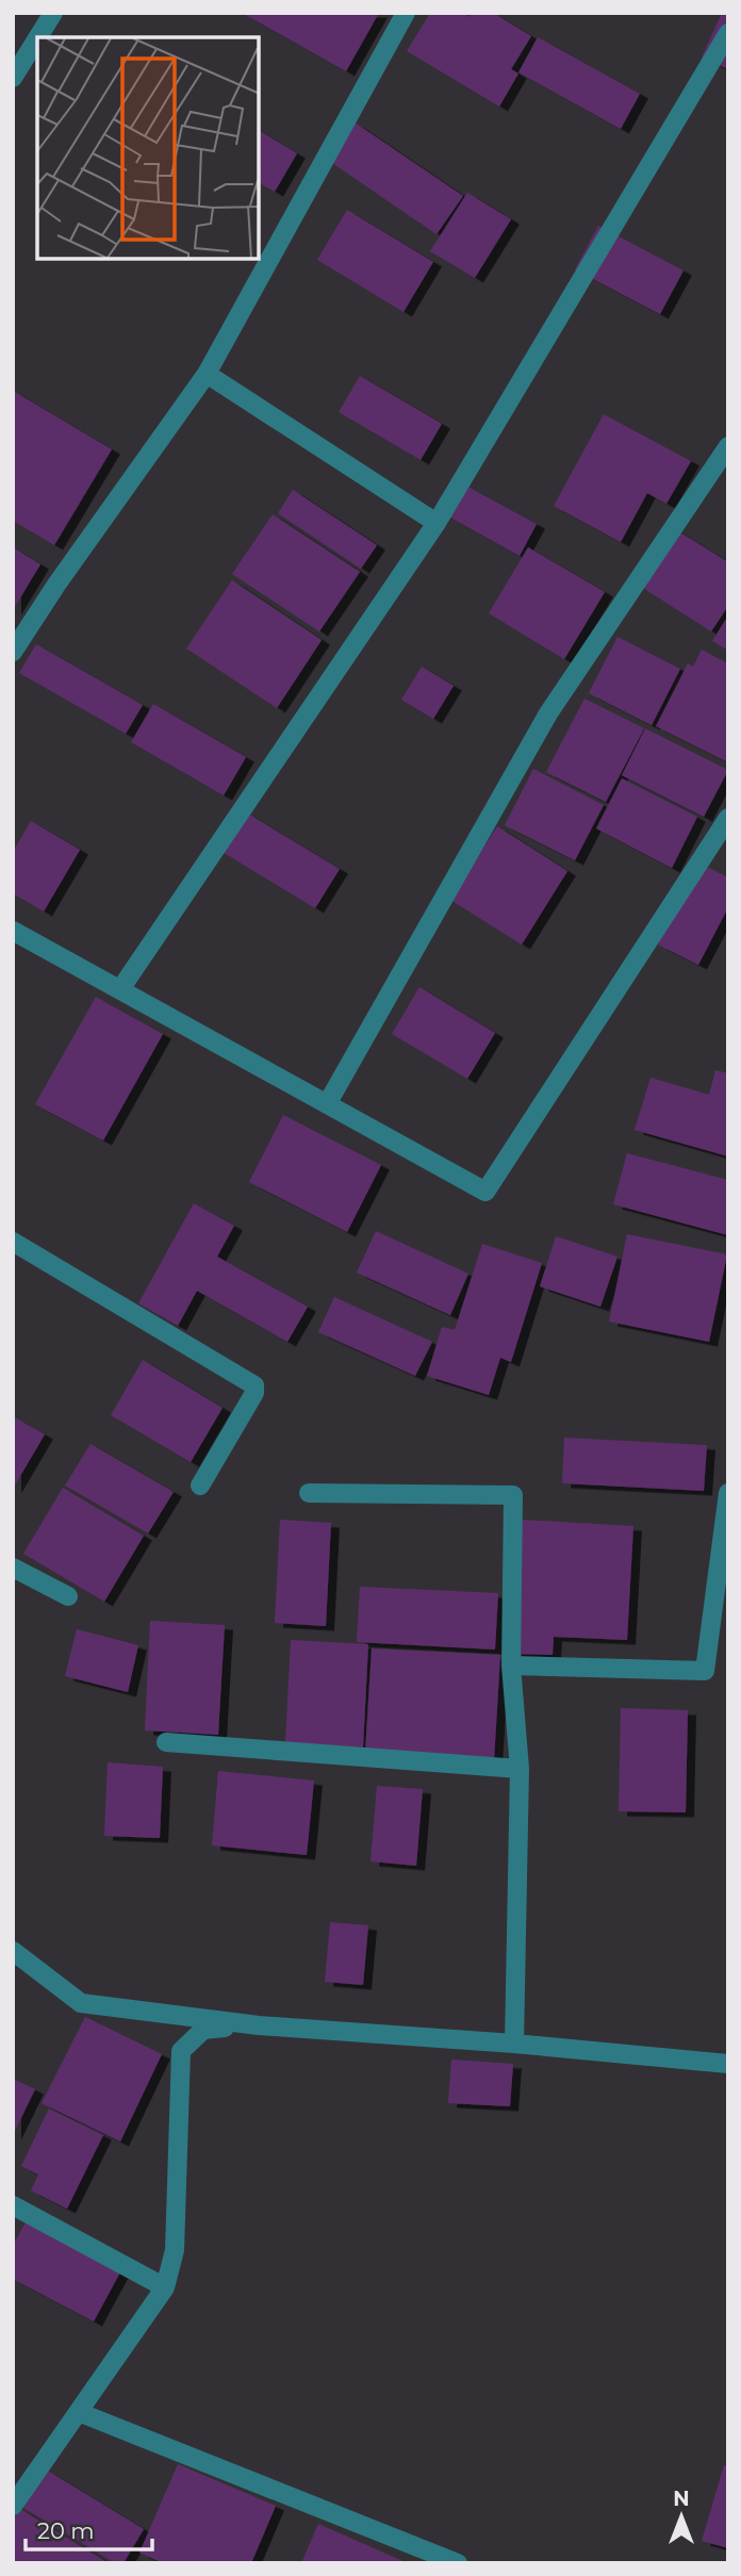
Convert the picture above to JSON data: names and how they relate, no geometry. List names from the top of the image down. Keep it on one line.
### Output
{"scale_bar":"20 m","north":"top"}
